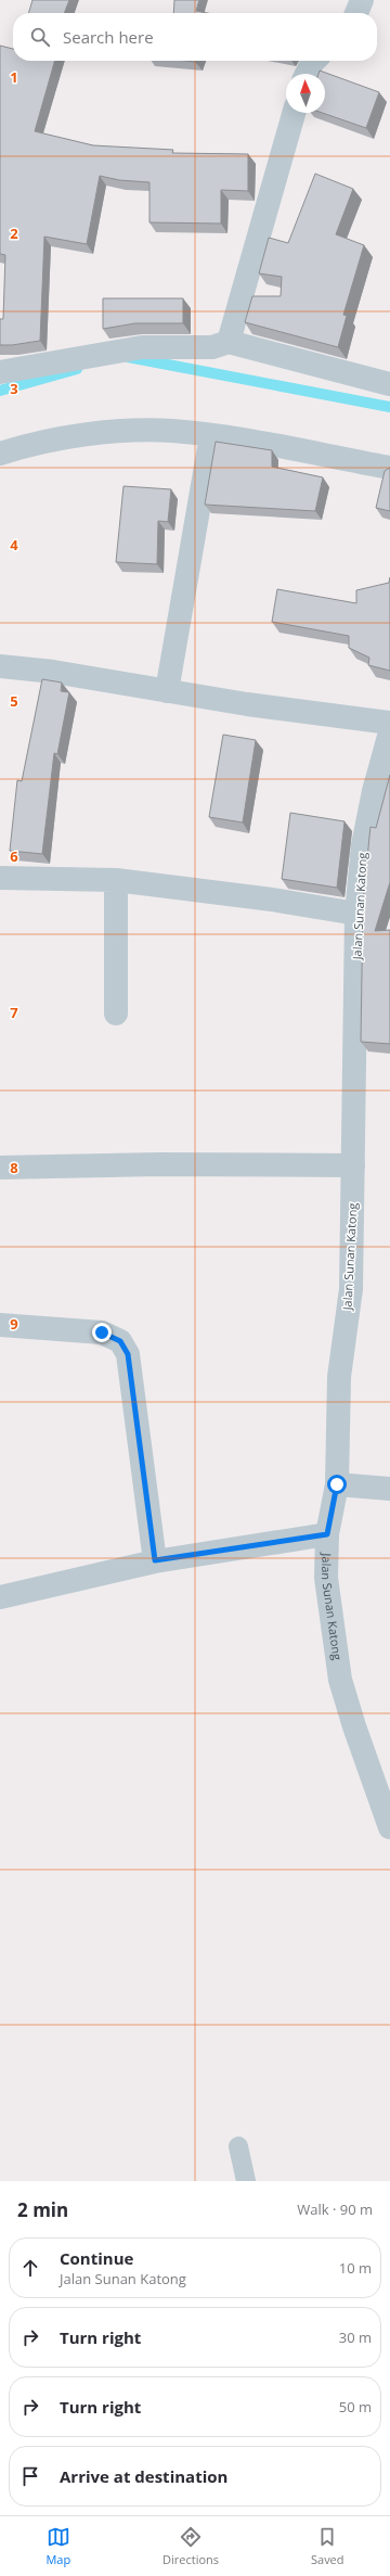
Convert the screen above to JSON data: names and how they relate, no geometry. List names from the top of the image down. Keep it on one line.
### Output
{"streets":{"street":["Jalan Sunan Katong"]},"north":"top","page":{"search":"Search here","heading":["2 min","Walk · 90 m"],"list":[["Continue","Jalan Sunan Katong","10 m"],["Turn right","30 m"],["Turn right","50 m"],"Arrive at destination"],"nav":["Map","Directions","Saved"]},"grid":{"rows":["1","2","3","4","5","6","7","8","9"]}}
